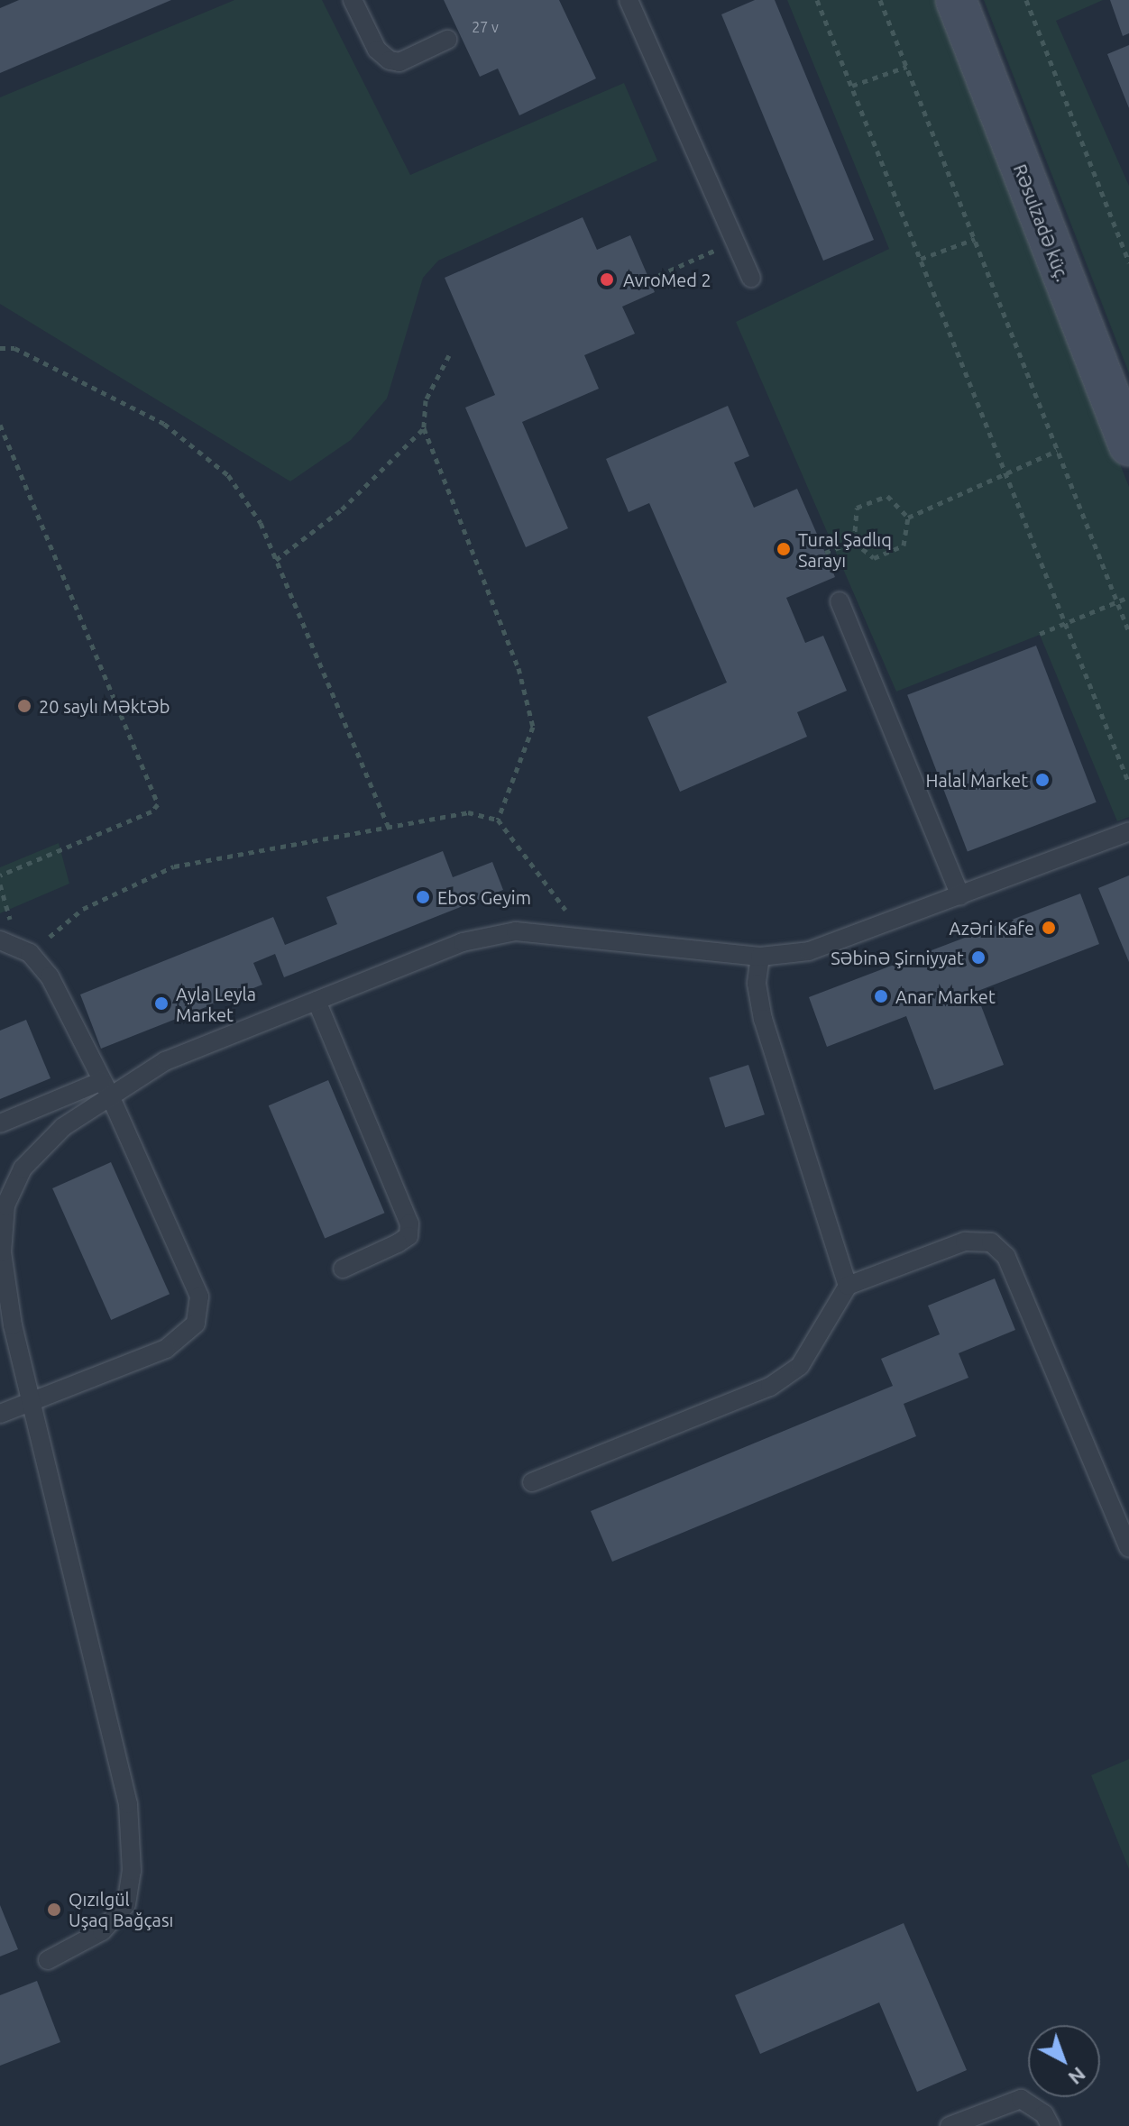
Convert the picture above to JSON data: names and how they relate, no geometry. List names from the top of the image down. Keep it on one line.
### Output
{"streets":{"main road":["Rəsulzadə küç."]},"places":["AvroMed 2","Tural Şadlıq Sarayı","20 saylı Məktəb","Halal Market","Ebos Geyim","Azəri Kafe","Səbinə Şirniyyat","Anar Market","Ayla Leyla Market","Qızılgül Uşaq Bağçası"],"house_numbers":["27 v"],"north":"bottom right"}
